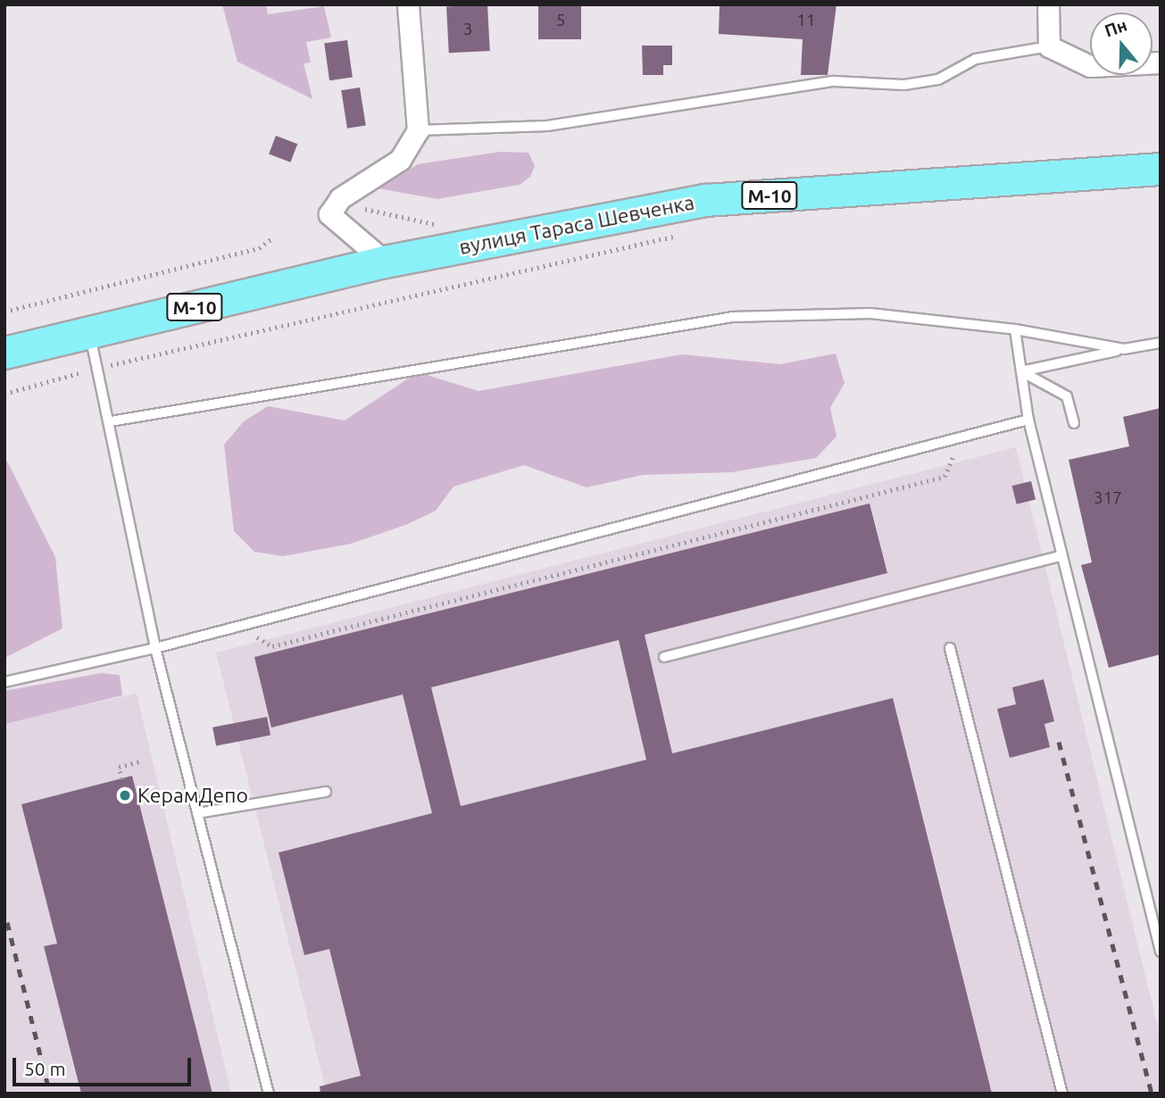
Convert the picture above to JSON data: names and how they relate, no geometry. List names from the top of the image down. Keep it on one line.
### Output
{"streets":{"main road":["М-10","вулиця Тараса Шевченка"]},"places":["КерамДепо"],"house_numbers":["5","11","3","317"],"scale_bar":"50 m","north":"top"}
